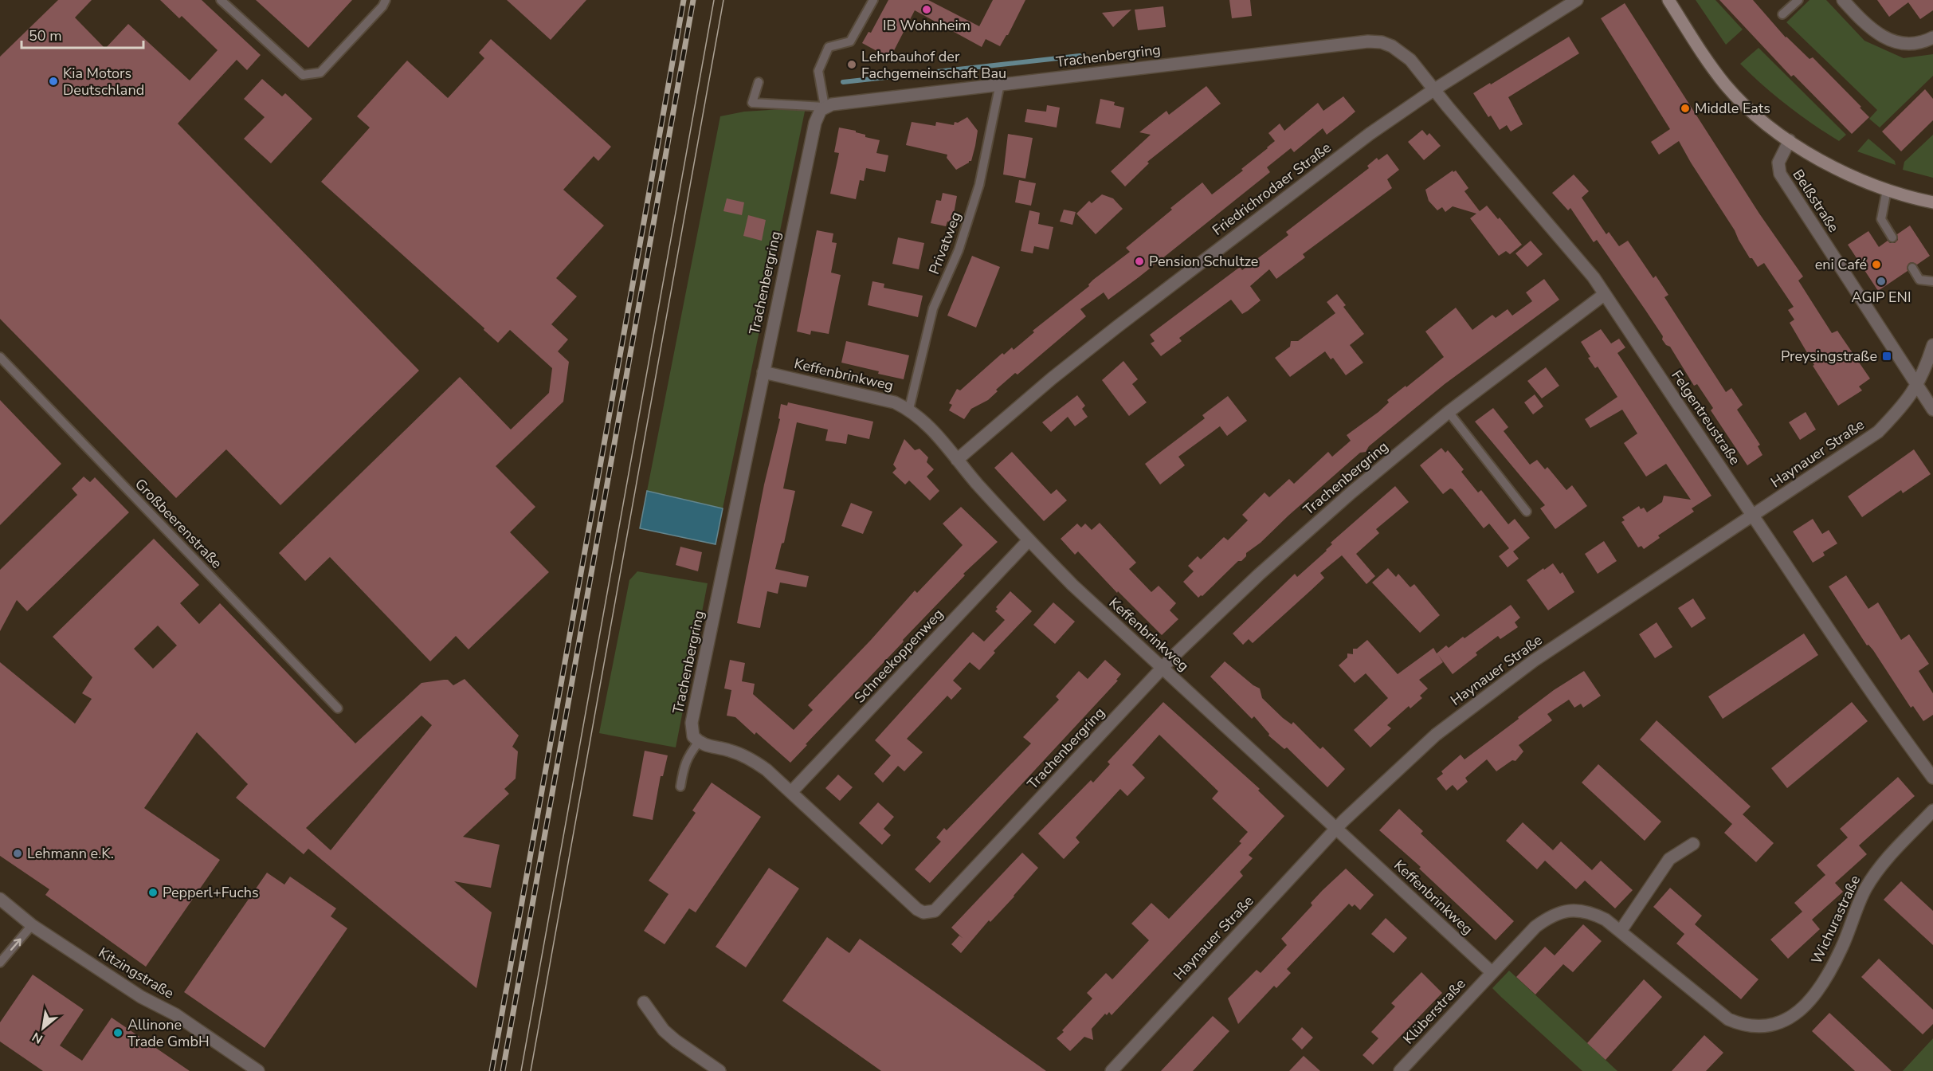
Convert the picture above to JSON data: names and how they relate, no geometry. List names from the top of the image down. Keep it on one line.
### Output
{"streets":{"street":["Trachenbergring","Friedrichrodaer Straße","Belßstraße","Keffenbrinkweg","Felgentreustraße","Haynauer Straße","Schneekoppenweg","Wichurastraße","Kitzingstraße","Klüberstraße"],"lane":["Privatweg","Großbeerenstraße"]},"crossings":[["Trachenbergring","Friedrichrodaer Straße"],["Trachenbergring","Privatweg"],["Trachenbergring","Keffenbrinkweg"],["Trachenbergring","Felgentreustraße"],["Trachenbergring","Schneekoppenweg"],["Friedrichrodaer Straße","Keffenbrinkweg"],["Friedrichrodaer Straße","Felgentreustraße"],["Belßstraße","Haynauer Straße"],["Privatweg","Keffenbrinkweg"],["Keffenbrinkweg","Haynauer Straße"],["Keffenbrinkweg","Schneekoppenweg"],["Keffenbrinkweg","Wichurastraße"],["Keffenbrinkweg","Klüberstraße"],["Felgentreustraße","Haynauer Straße"],["Wichurastraße","Klüberstraße"]],"places":{"other":["IB Wohnheim","Lehrbauhof der Fachgemeinschaft Bau","Kia Motors Deutschland","Middle Eats","Pension Schultze","eni Café","AGIP ENI","Lehmann e.K.","Pepperl+Fuchs","Allinone Trade GmbH"],"transit":["Preysingstraße"]},"scale_bar":"50 m","north":"bottom left"}
